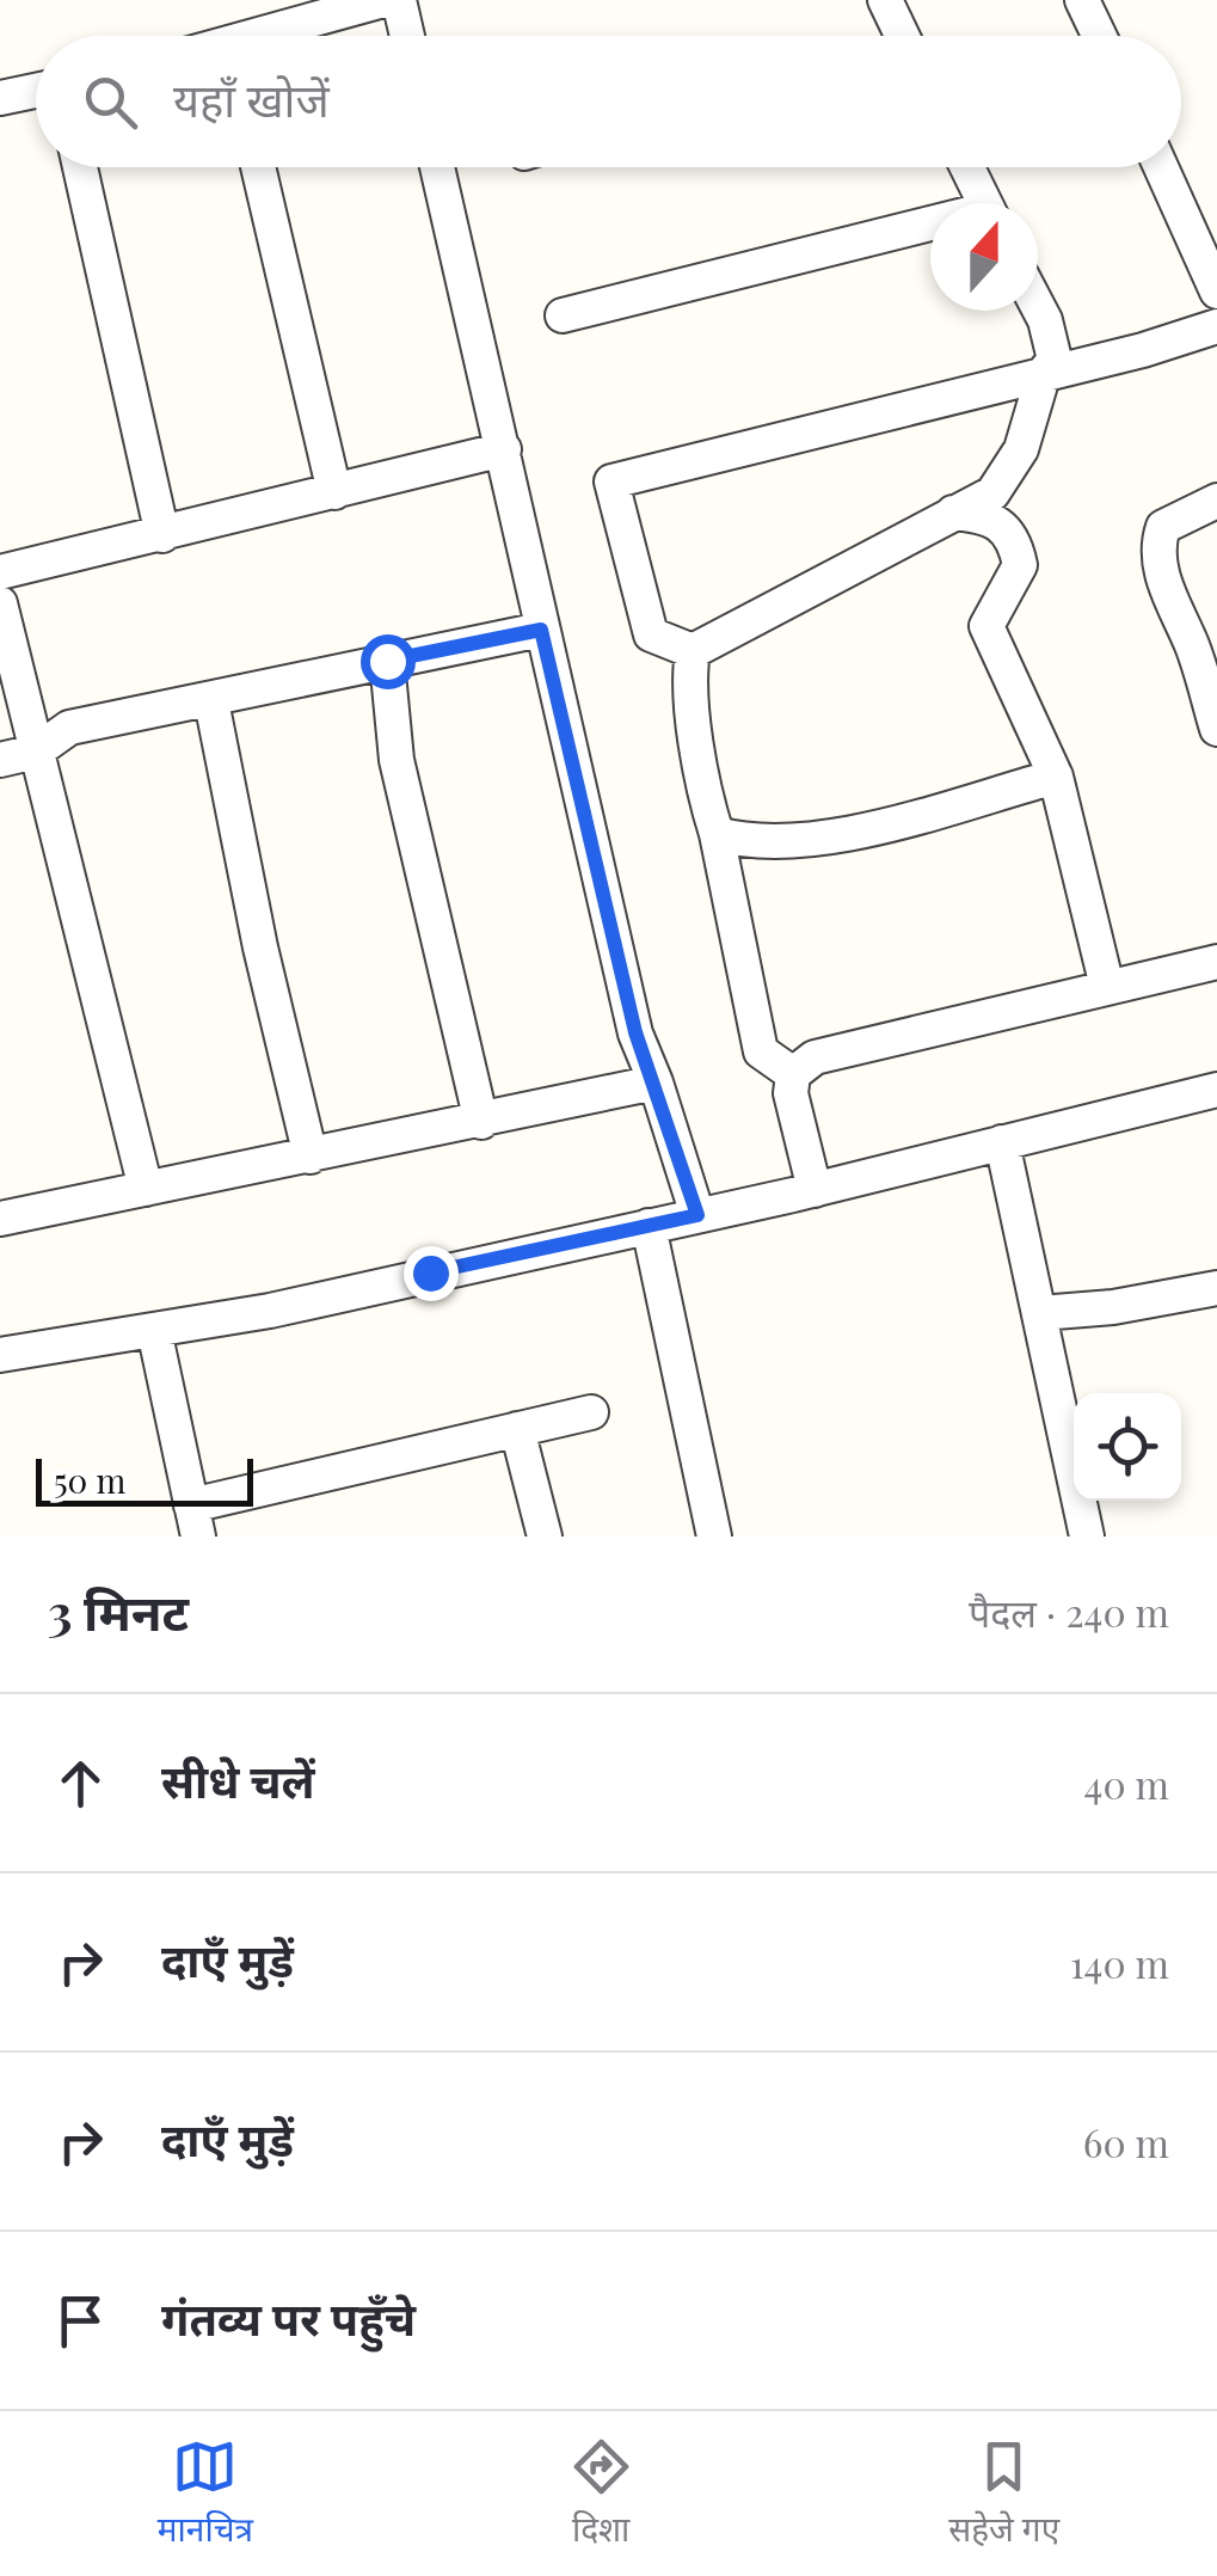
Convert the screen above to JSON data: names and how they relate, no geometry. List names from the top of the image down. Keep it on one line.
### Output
{"scale_bar":"50 m","north":"top","page":{"search":"यहाँ खोजें","scale":"50 m","heading":["3 मिनट","पैदल · 240 m"],"list":[["सीधे चलें","40 m"],["दाएँ मुड़ें","140 m"],["दाएँ मुड़ें","60 m"],"गंतव्य पर पहुँचे"],"nav":["मानचित्र","दिशा","सहेजे गए"]}}
